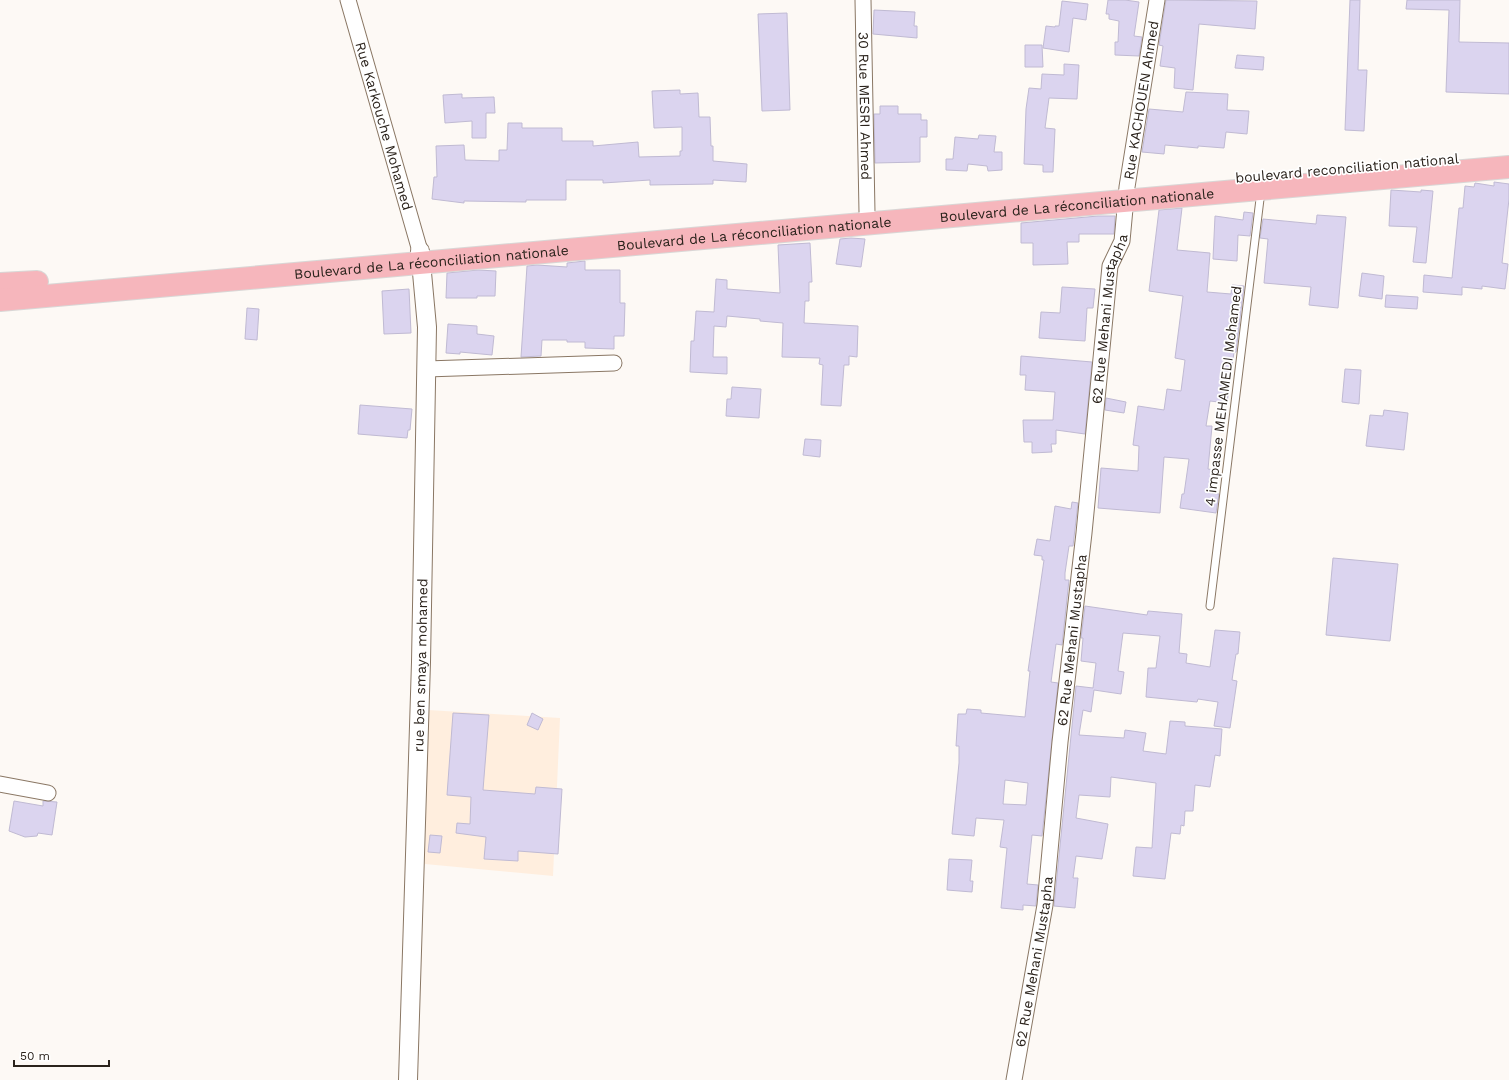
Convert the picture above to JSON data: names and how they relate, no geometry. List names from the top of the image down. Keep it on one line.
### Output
{"streets":{"highway":["boulevard reconciliation national","Boulevard de La réconciliation nationale"],"street":["Rue KACHOUEN Ahmed","30 Rue MESRI Ahmed","Rue Karkouche Mohamed","62 Rue Mehani Mustapha","rue ben smaya mohamed"],"lane":["4 impasse MEHAMEDI Mohamed"]},"crossings":[["Rue KACHOUEN Ahmed","boulevard reconciliation national"],["Rue KACHOUEN Ahmed","Boulevard de La réconciliation nationale"],["Rue KACHOUEN Ahmed","62 Rue Mehani Mustapha"],["30 Rue MESRI Ahmed","boulevard reconciliation national"],["Rue Karkouche Mohamed","boulevard reconciliation national"],["Rue Karkouche Mohamed","Boulevard de La réconciliation nationale"],["Rue Karkouche Mohamed","rue ben smaya mohamed"],["boulevard reconciliation national","Boulevard de La réconciliation nationale"],["boulevard reconciliation national","62 Rue Mehani Mustapha"],["boulevard reconciliation national","rue ben smaya mohamed"],["Boulevard de La réconciliation nationale","62 Rue Mehani Mustapha"],["Boulevard de La réconciliation nationale","4 impasse MEHAMEDI Mohamed"],["Boulevard de La réconciliation nationale","rue ben smaya mohamed"]],"scale_bar":"50 m"}
